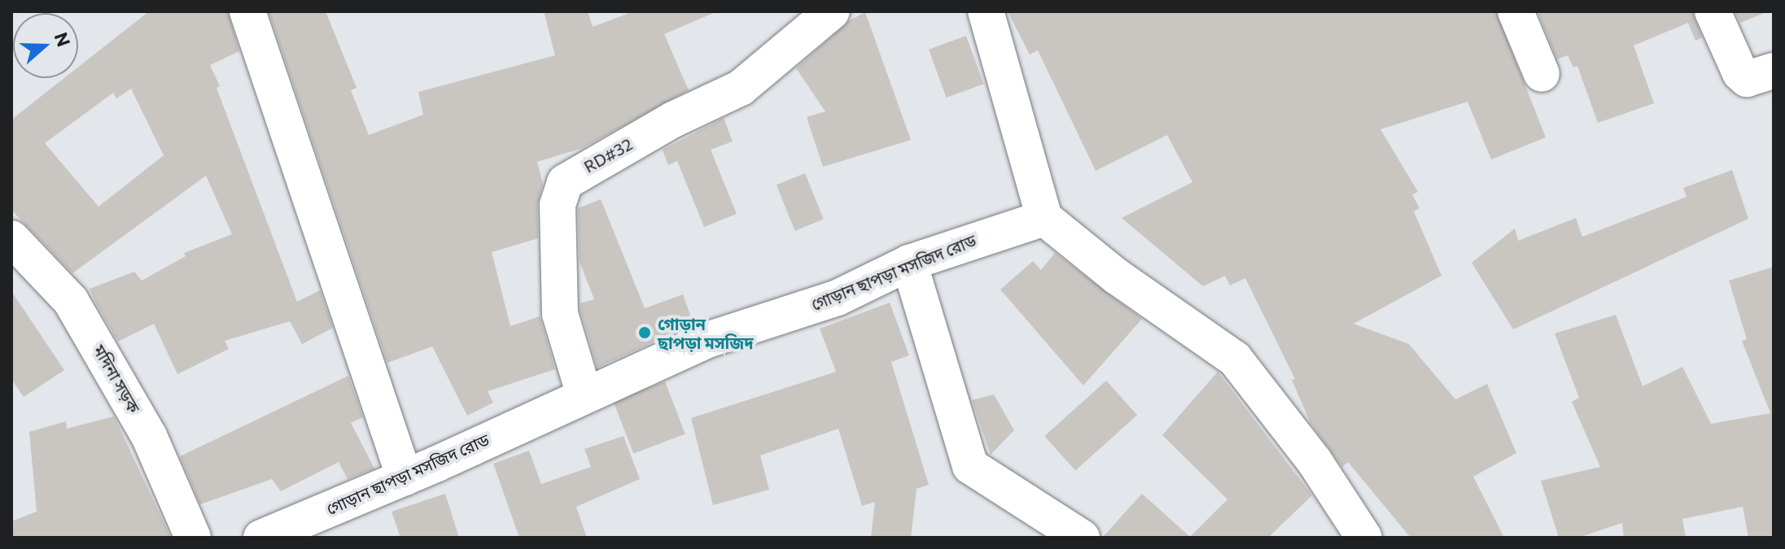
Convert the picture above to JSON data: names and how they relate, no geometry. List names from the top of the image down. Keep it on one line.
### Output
{"streets":{"street":["RD#32","গোড়ান ছাপড়া মসজিদ রোড","মদিনা সড়ক"]},"crossings":[["RD#32","গোড়ান ছাপড়া মসজিদ রোড"]],"places":["গোড়ান ছাপড়া মসজিদ"],"north":"right"}
